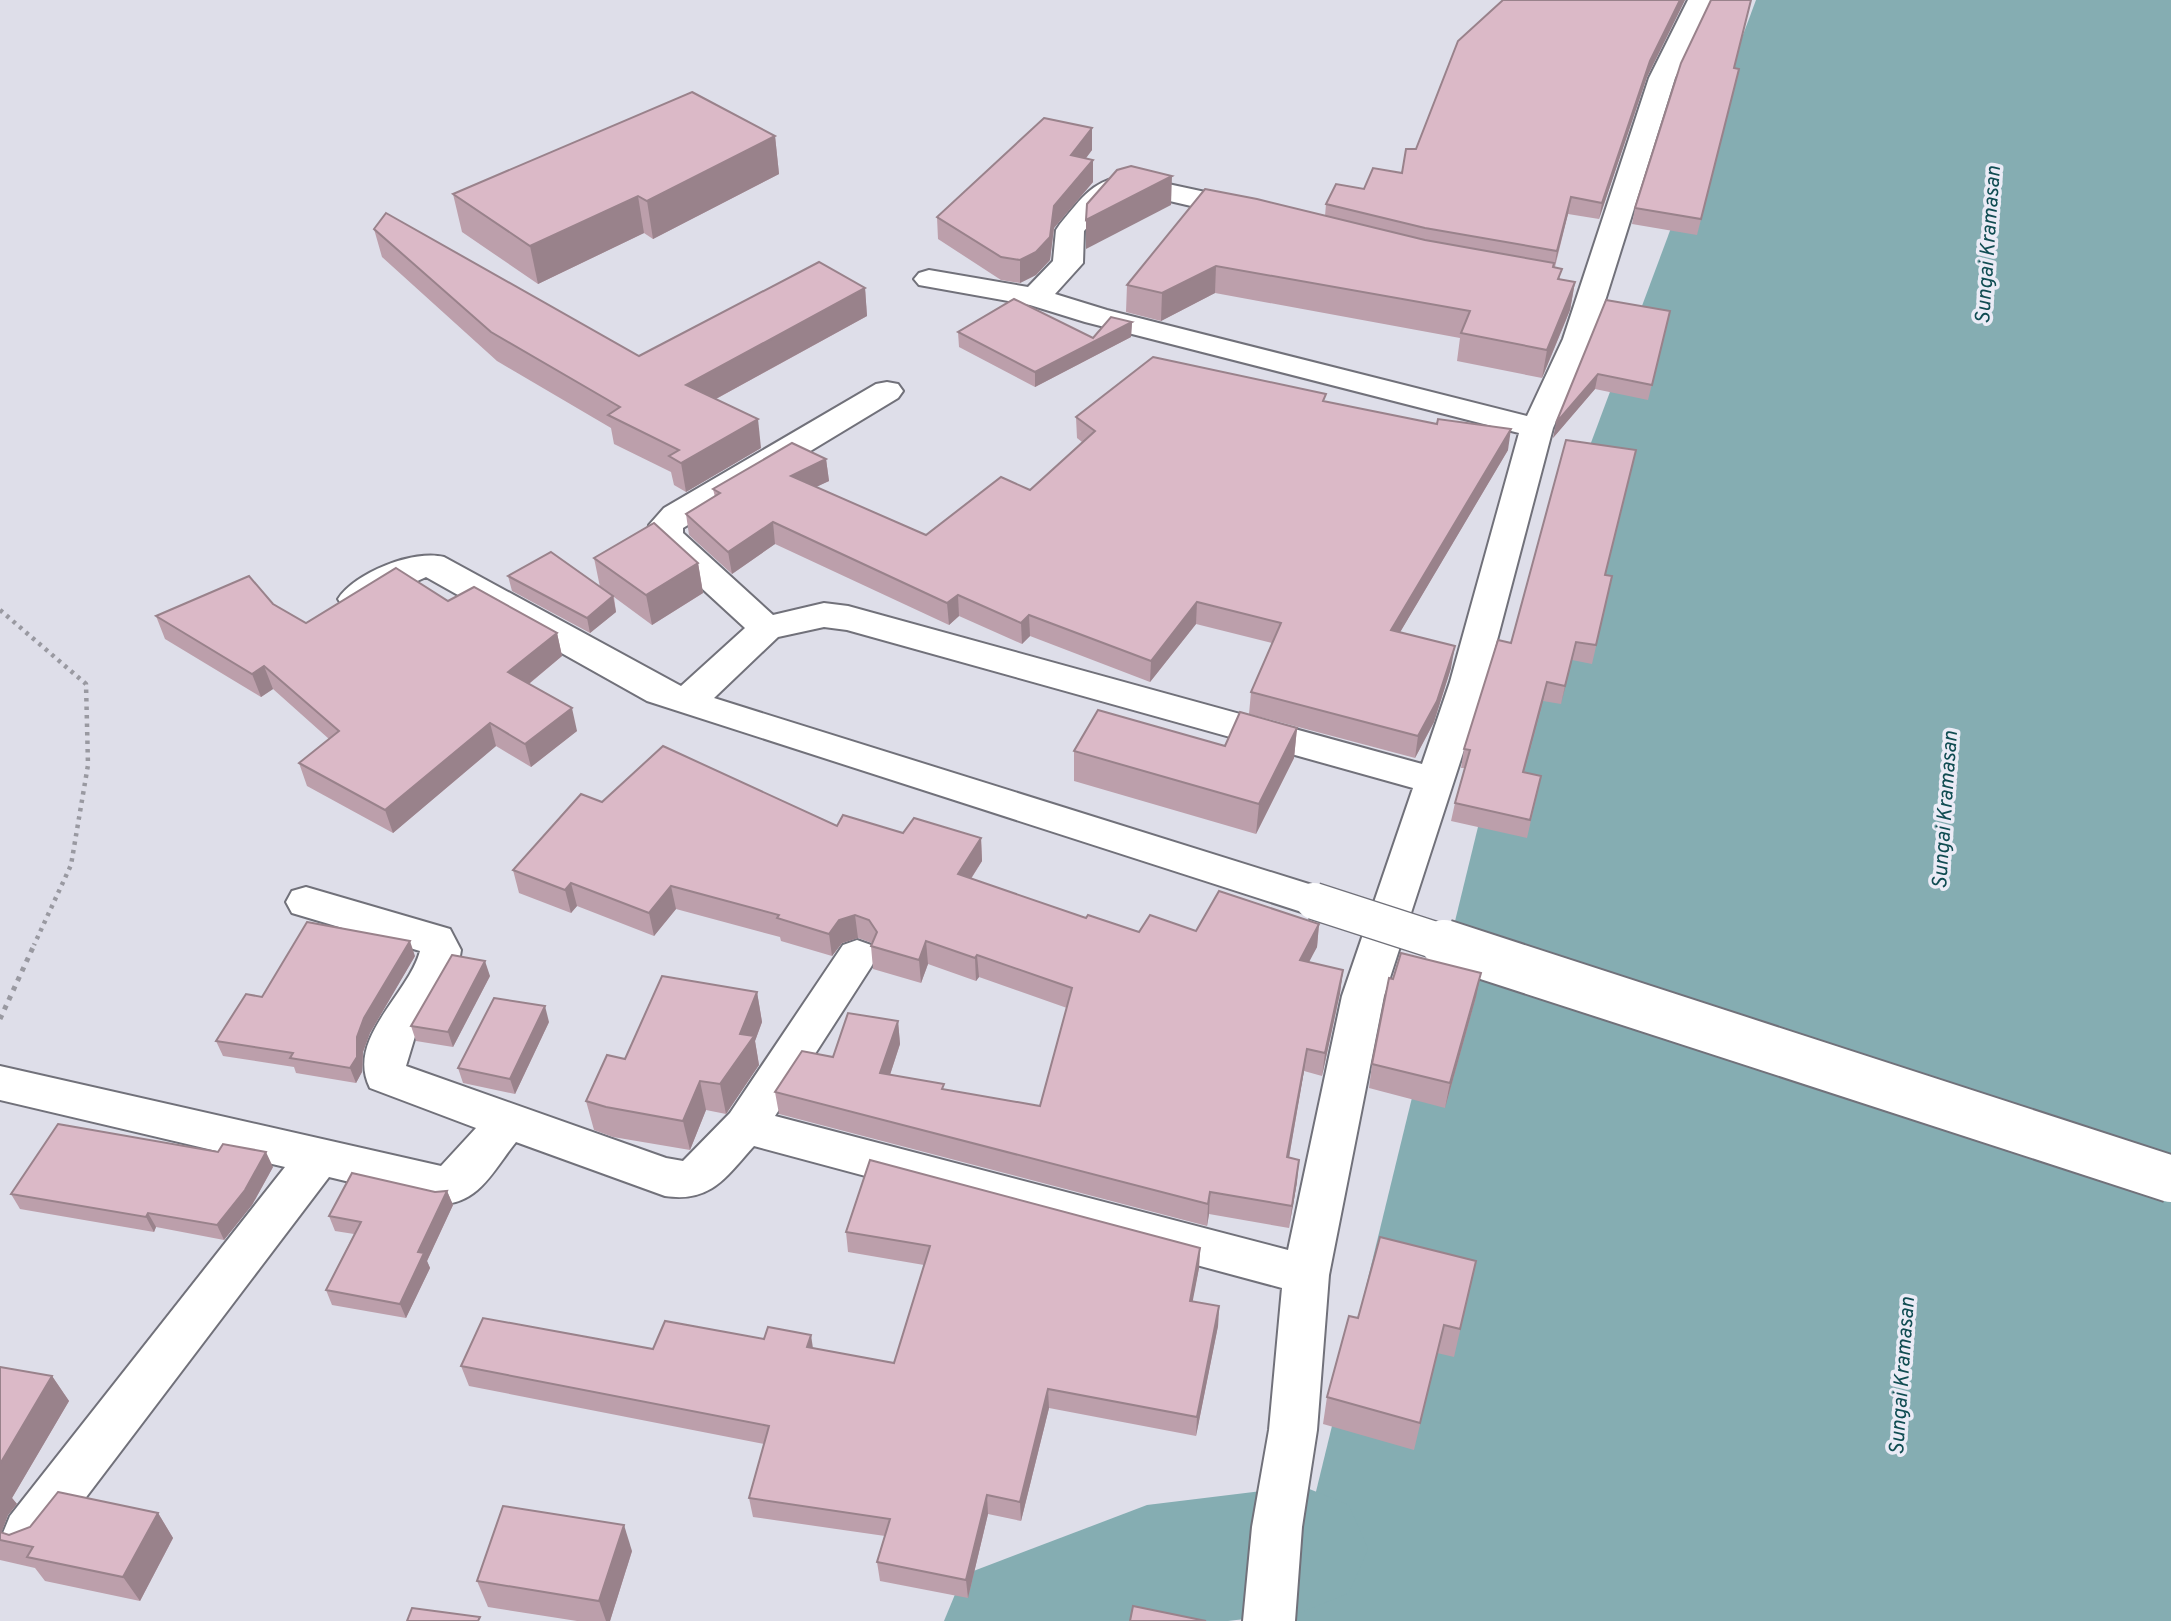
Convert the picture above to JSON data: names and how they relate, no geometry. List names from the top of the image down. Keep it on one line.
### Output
{"water":["Sungai Kramasan"]}
